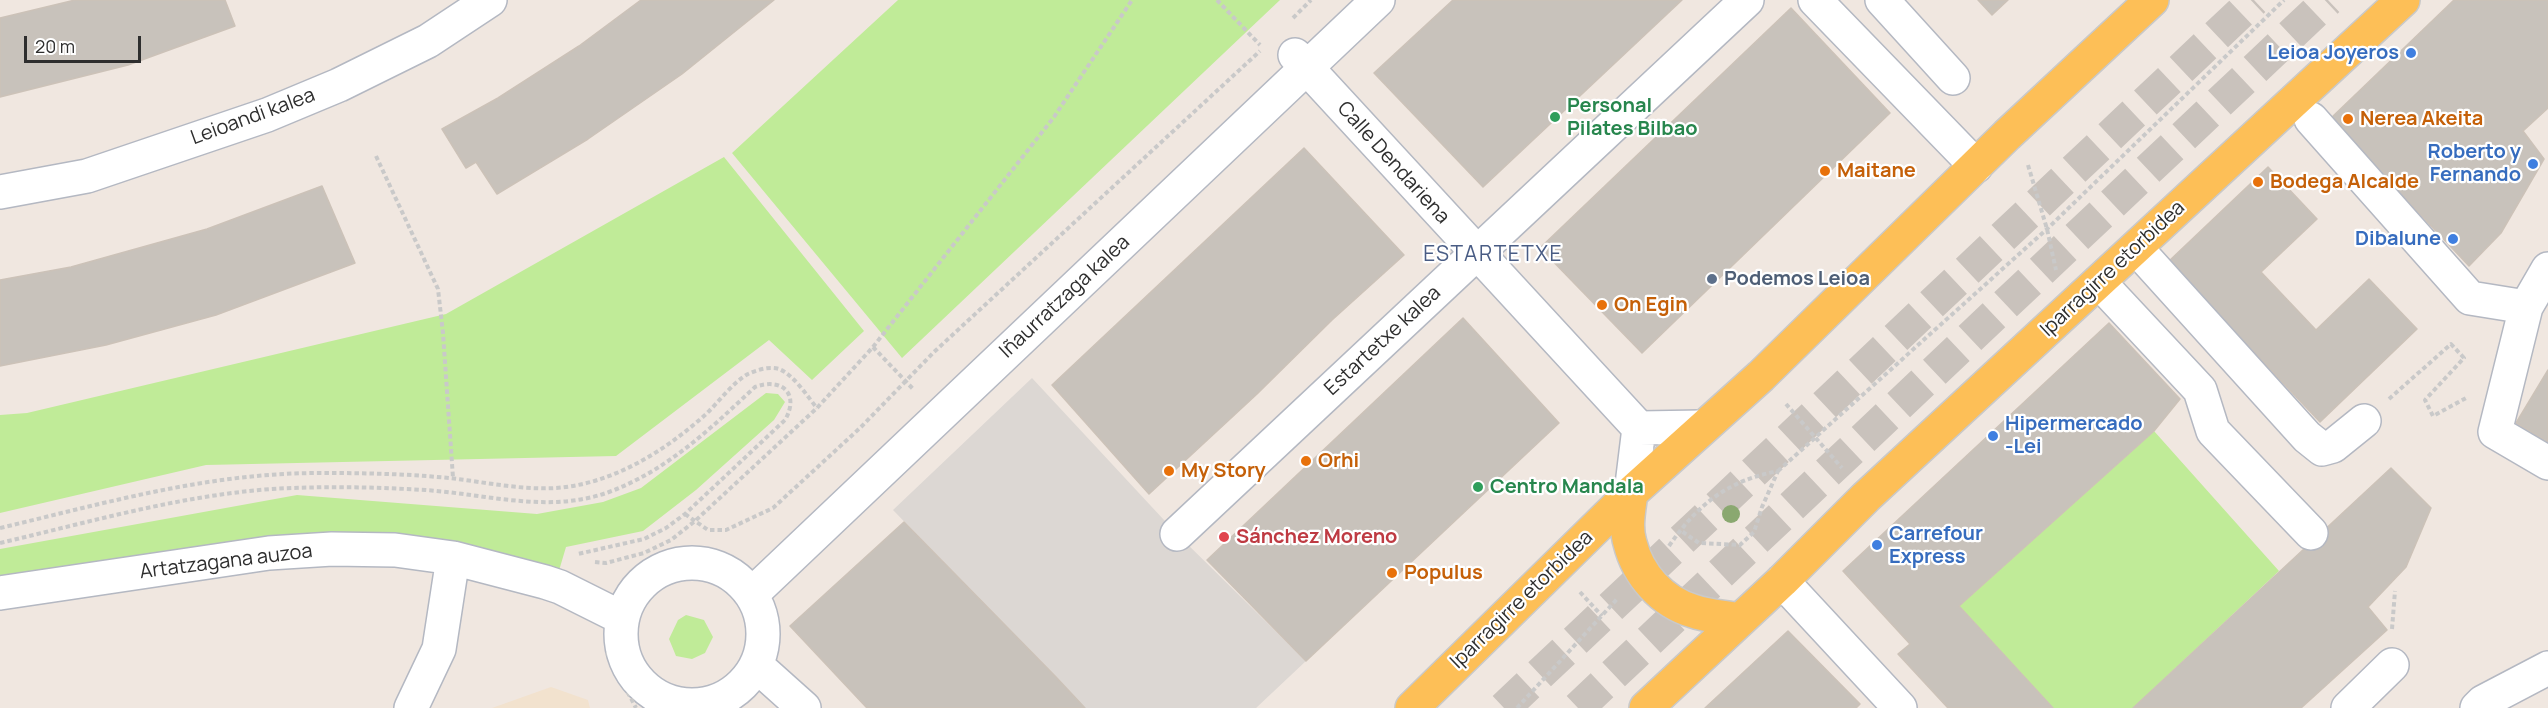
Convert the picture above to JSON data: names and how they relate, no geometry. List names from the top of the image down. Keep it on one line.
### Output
{"streets":{"main road":["Iparragirre etorbidea"],"street":["Leioandi kalea","Calle Dendariena","Iñaurratzaga kalea","Estartetxe kalea","Artatzagana auzoa"]},"crossings":[["Calle Dendariena","Iñaurratzaga kalea"],["Calle Dendariena","Estartetxe kalea"],["Iñaurratzaga kalea","Artatzagana auzoa"]],"districts":["ESTARTETXE"],"places":["Leioa Joyeros","Personal Pilates Bilbao","Nerea Akeita","Roberto y Fernando","Maitane","Bodega Alcalde","Dibalune","Podemos Leioa","On Egin","Hipermercado -Lei","Orhi","My Story","Centro Mandala","Sánchez Moreno","Carrefour Express","Populus"],"scale_bar":"20 m"}
